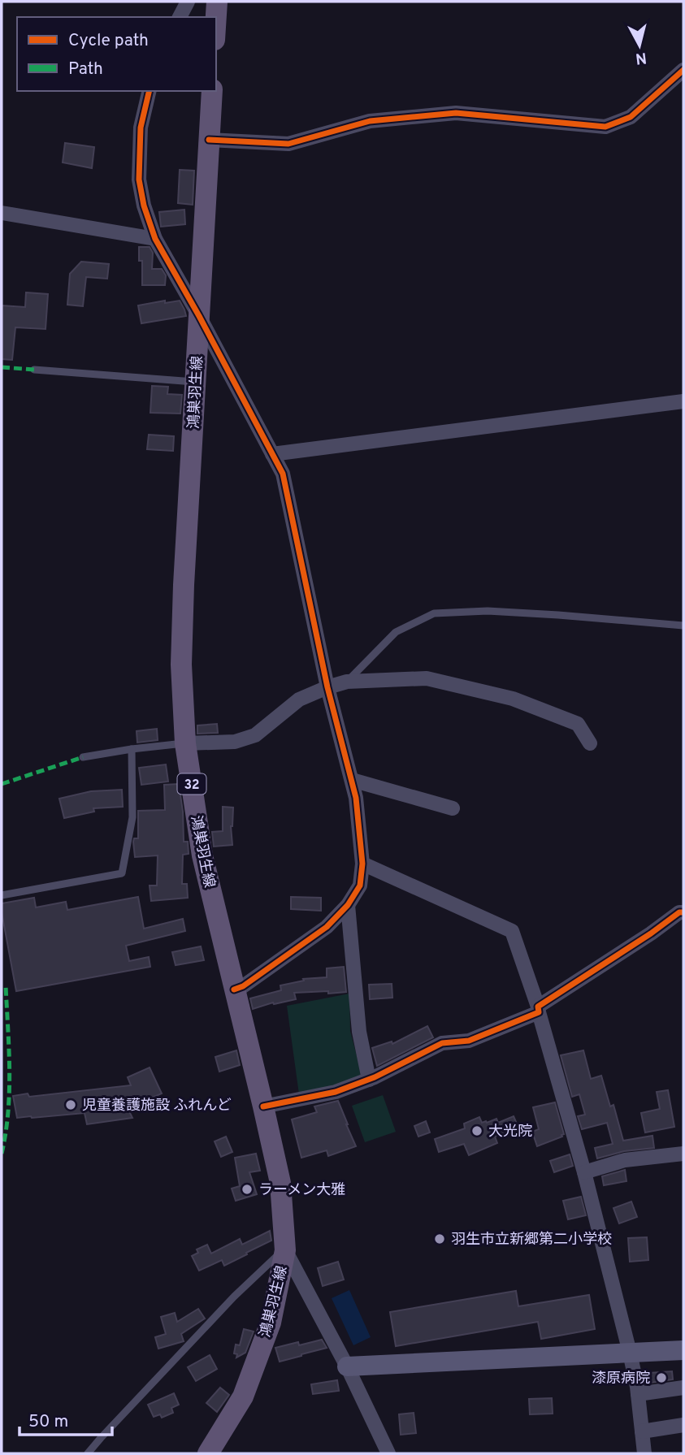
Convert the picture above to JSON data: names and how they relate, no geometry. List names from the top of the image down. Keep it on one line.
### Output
{"streets":{"main road":["鴻巣羽生線","32"]},"places":["児童養護施設 ふれんど","大光院","ラーメン大雅","羽生市立新郷第二小学校","漆原病院"],"legend":["Cycle path","Path"],"scale_bar":"50 m","north":"bottom"}
